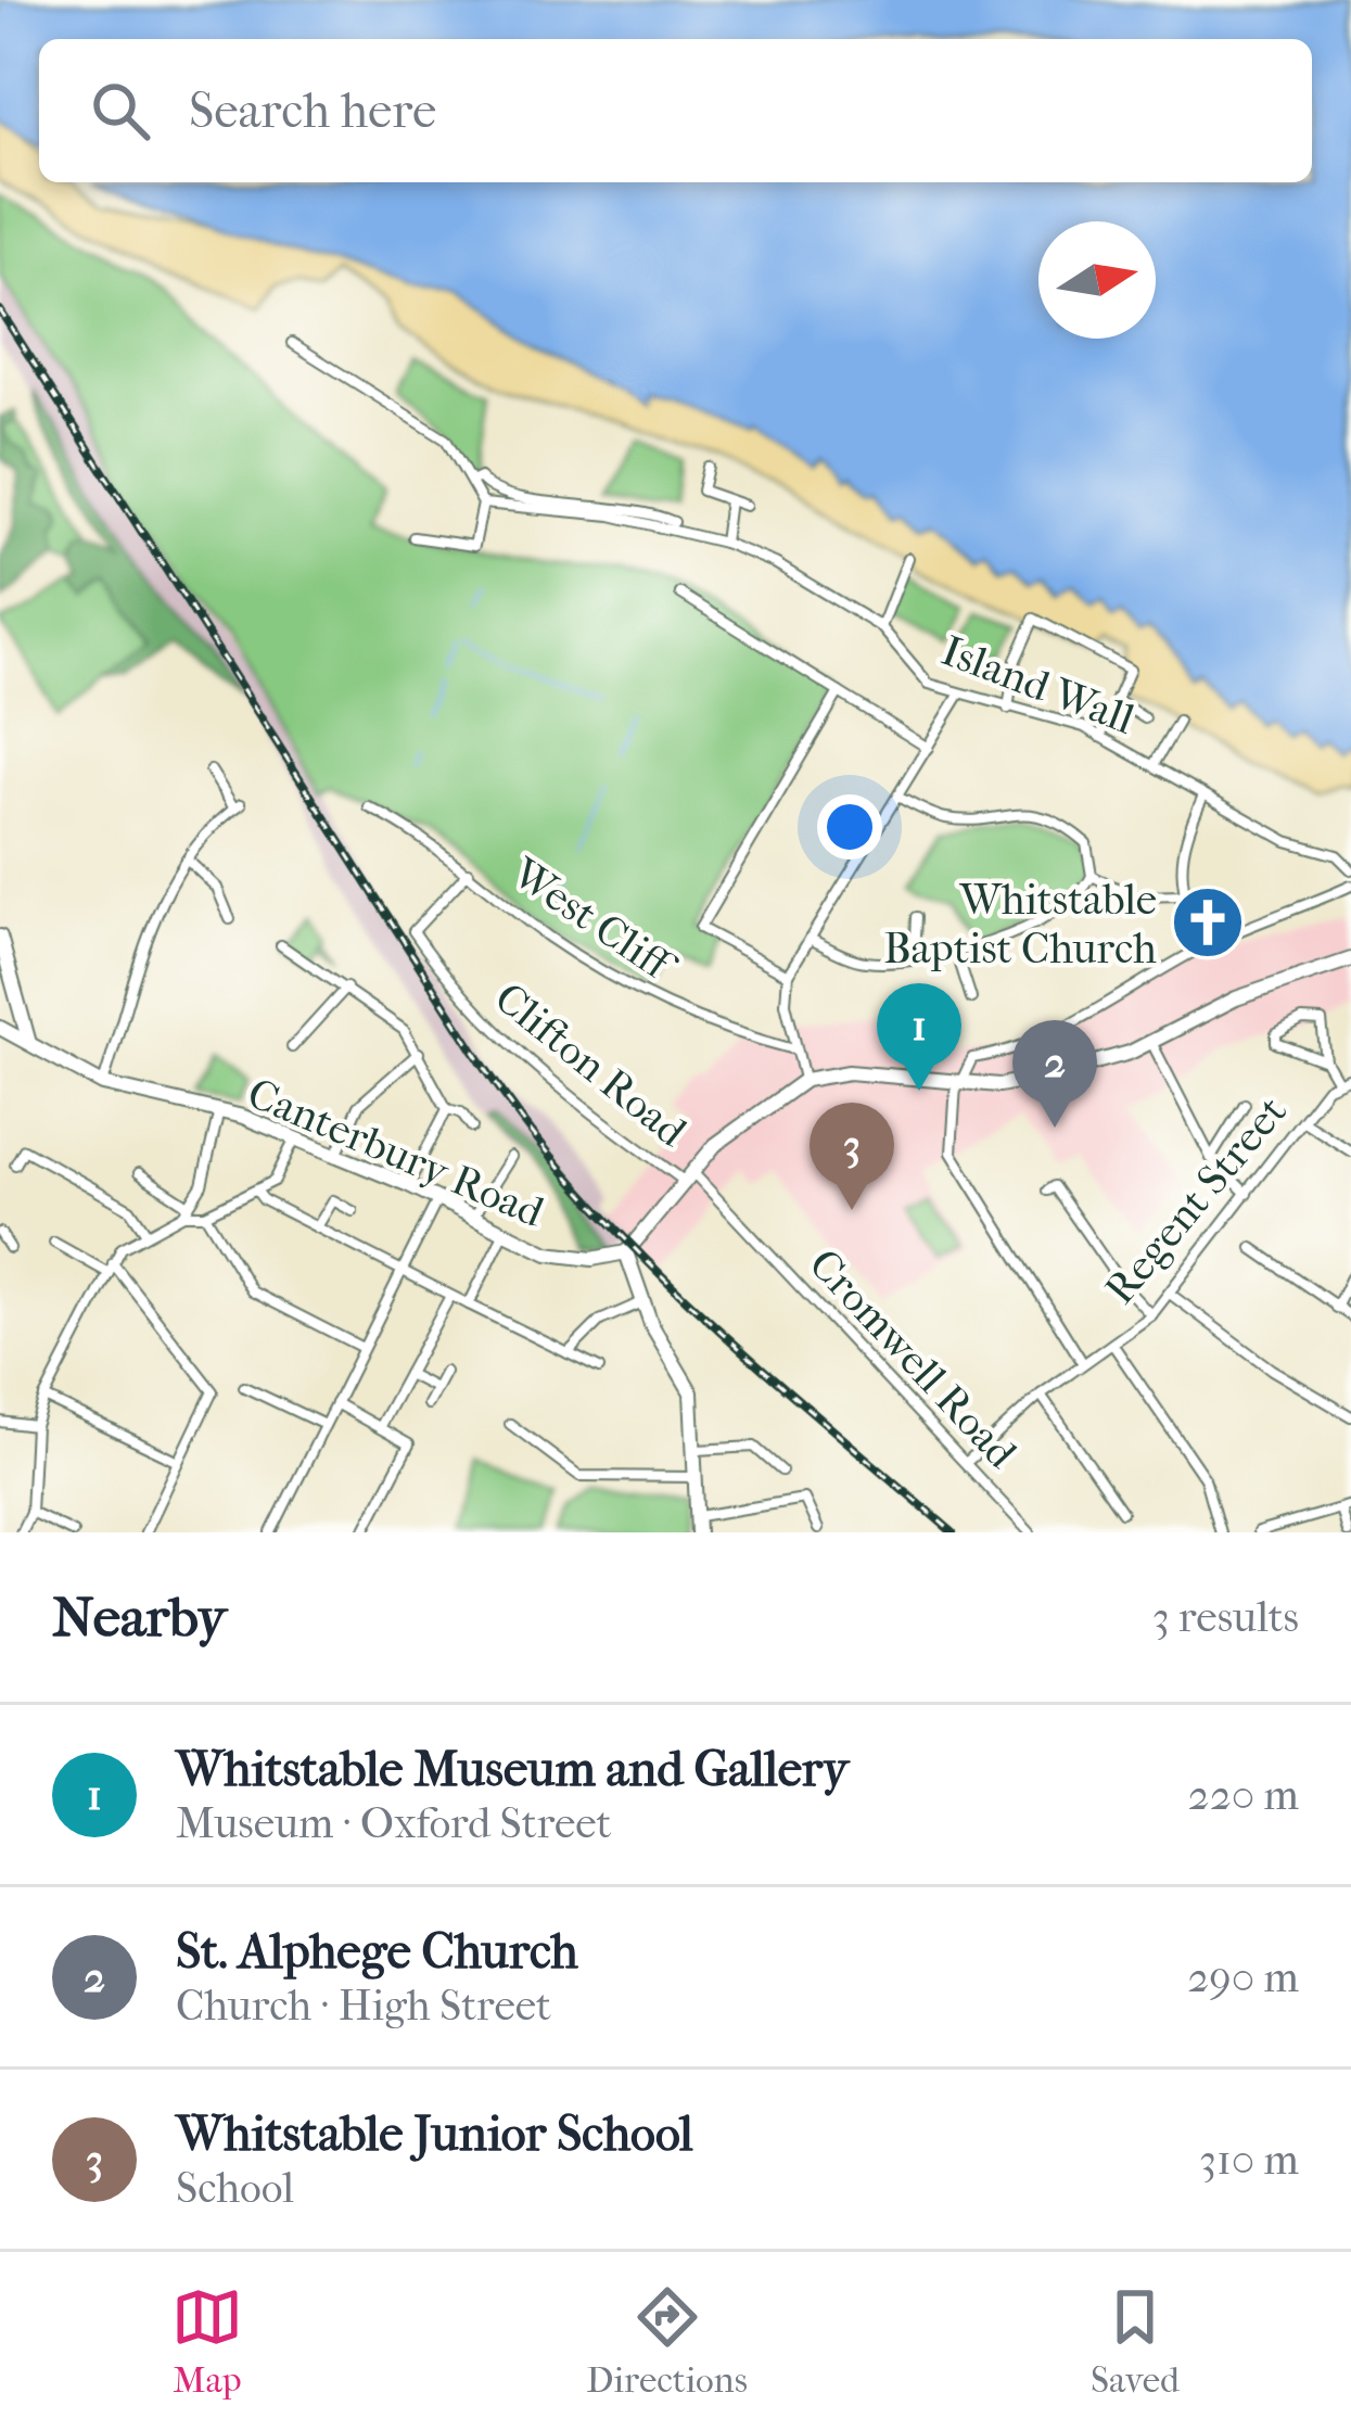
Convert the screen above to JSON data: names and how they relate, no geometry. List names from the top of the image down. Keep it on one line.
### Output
{"streets":{"main road":["Canterbury Road"],"street":["Island Wall","West Cliff","Clifton Road","Regent Street","Cromwell Road"]},"crossings":[["West Cliff","Clifton Road"],["Clifton Road","Cromwell Road"],["Regent Street","Cromwell Road"]],"places":{"church":["Whitstable Baptist Church"]},"north":"right","page":{"search":"Search here","pins":["1","2","3"],"heading":["Nearby","3 results"],"list":[{"mark":"1","name":"Whitstable Museum and Gallery","note":"Museum · Oxford Street","value":"220 m"},{"mark":"2","name":"St. Alphege Church","note":"Church · High Street","value":"290 m"},{"mark":"3","name":"Whitstable Junior School","note":"School","value":"310 m"}],"nav":["Map","Directions","Saved"]}}
